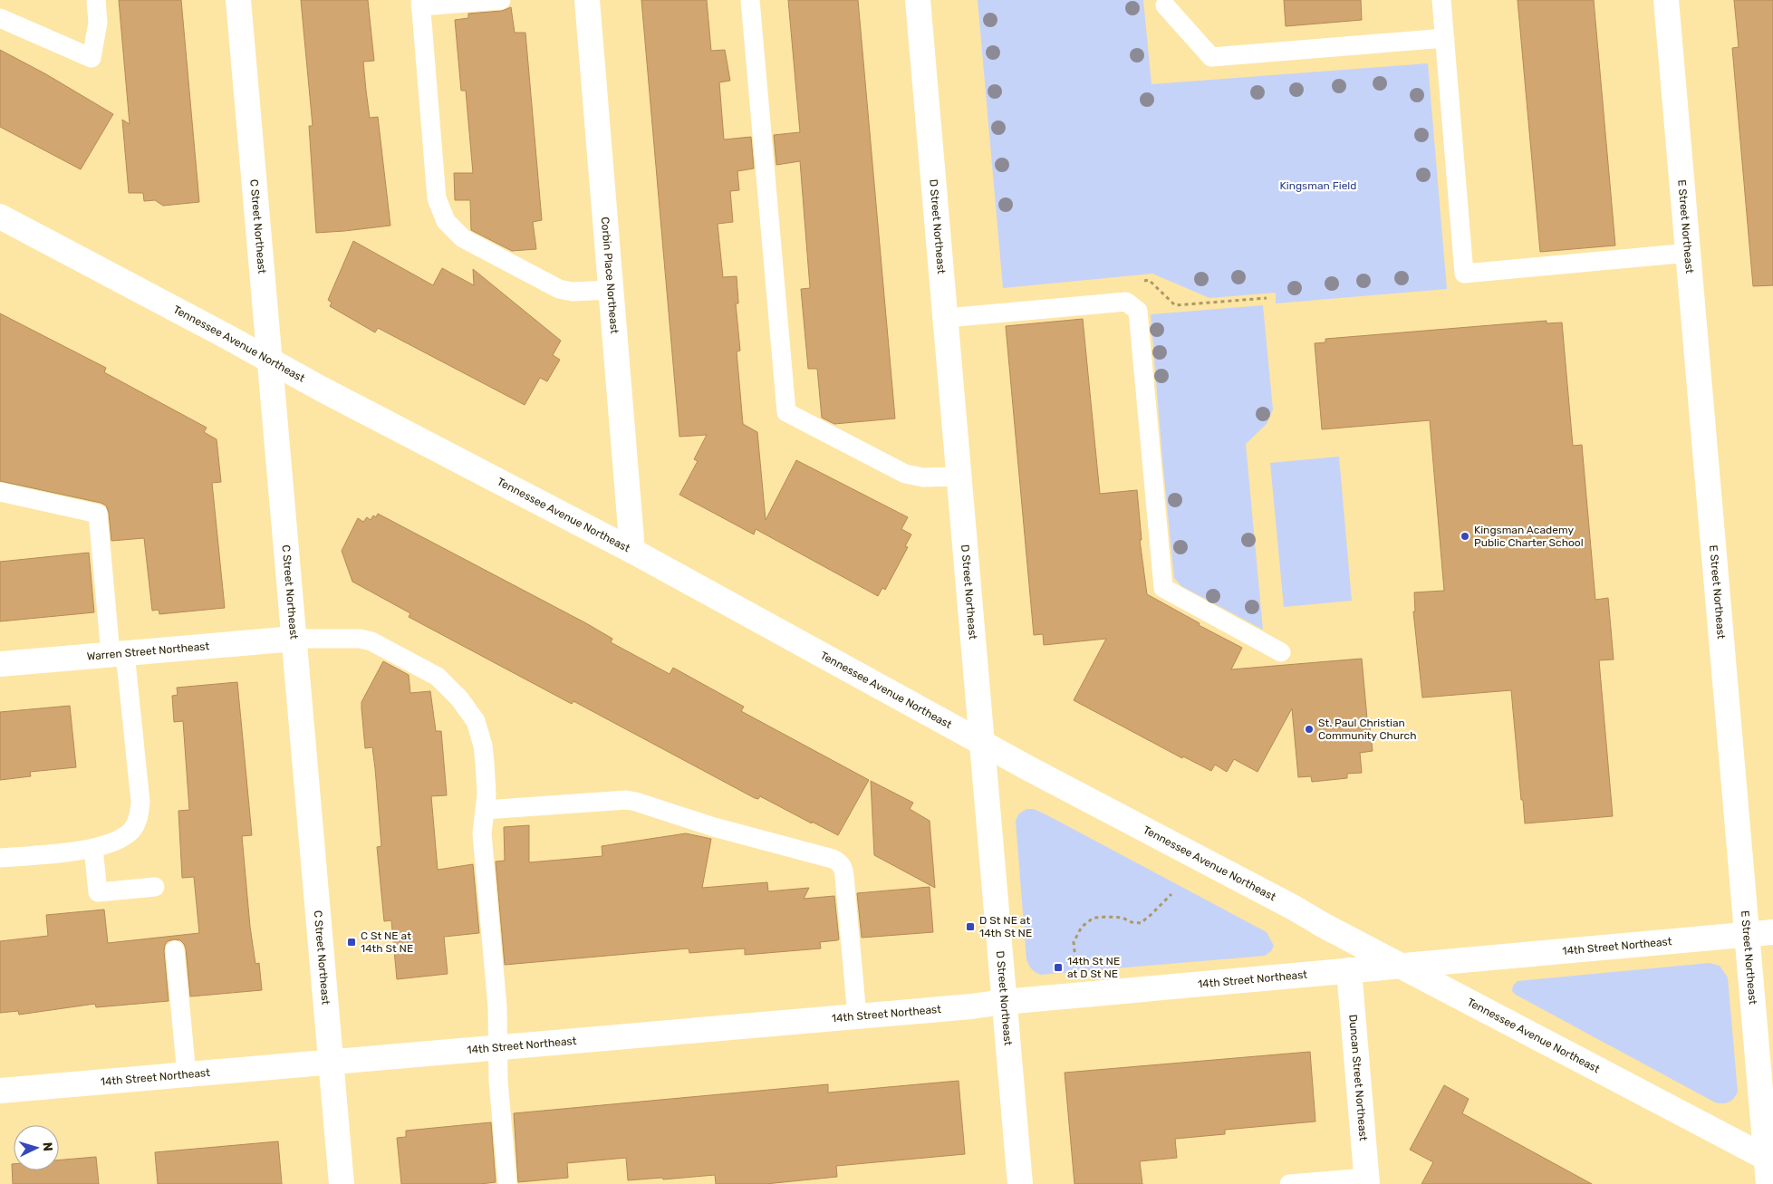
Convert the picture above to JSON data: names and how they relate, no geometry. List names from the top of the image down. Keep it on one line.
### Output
{"streets":{"street":["C Street Northeast","D Street Northeast","E Street Northeast","Corbin Place Northeast","Tennessee Avenue Northeast","Warren Street Northeast","14th Street Northeast","Duncan Street Northeast"]},"crossings":[["C Street Northeast","Tennessee Avenue Northeast"],["C Street Northeast","Warren Street Northeast"],["C Street Northeast","14th Street Northeast"],["D Street Northeast","Tennessee Avenue Northeast"],["D Street Northeast","14th Street Northeast"],["E Street Northeast","Tennessee Avenue Northeast"],["E Street Northeast","14th Street Northeast"],["Corbin Place Northeast","Tennessee Avenue Northeast"],["Tennessee Avenue Northeast","14th Street Northeast"],["14th Street Northeast","Duncan Street Northeast"]],"parks":["Kingsman Field"],"places":{"other":["Kingsman Academy Public Charter School","St. Paul Christian Community Church"],"transit":["D St NE at 14th St NE","C St NE at 14th St NE","14th St NE at D St NE"]},"north":"right"}
